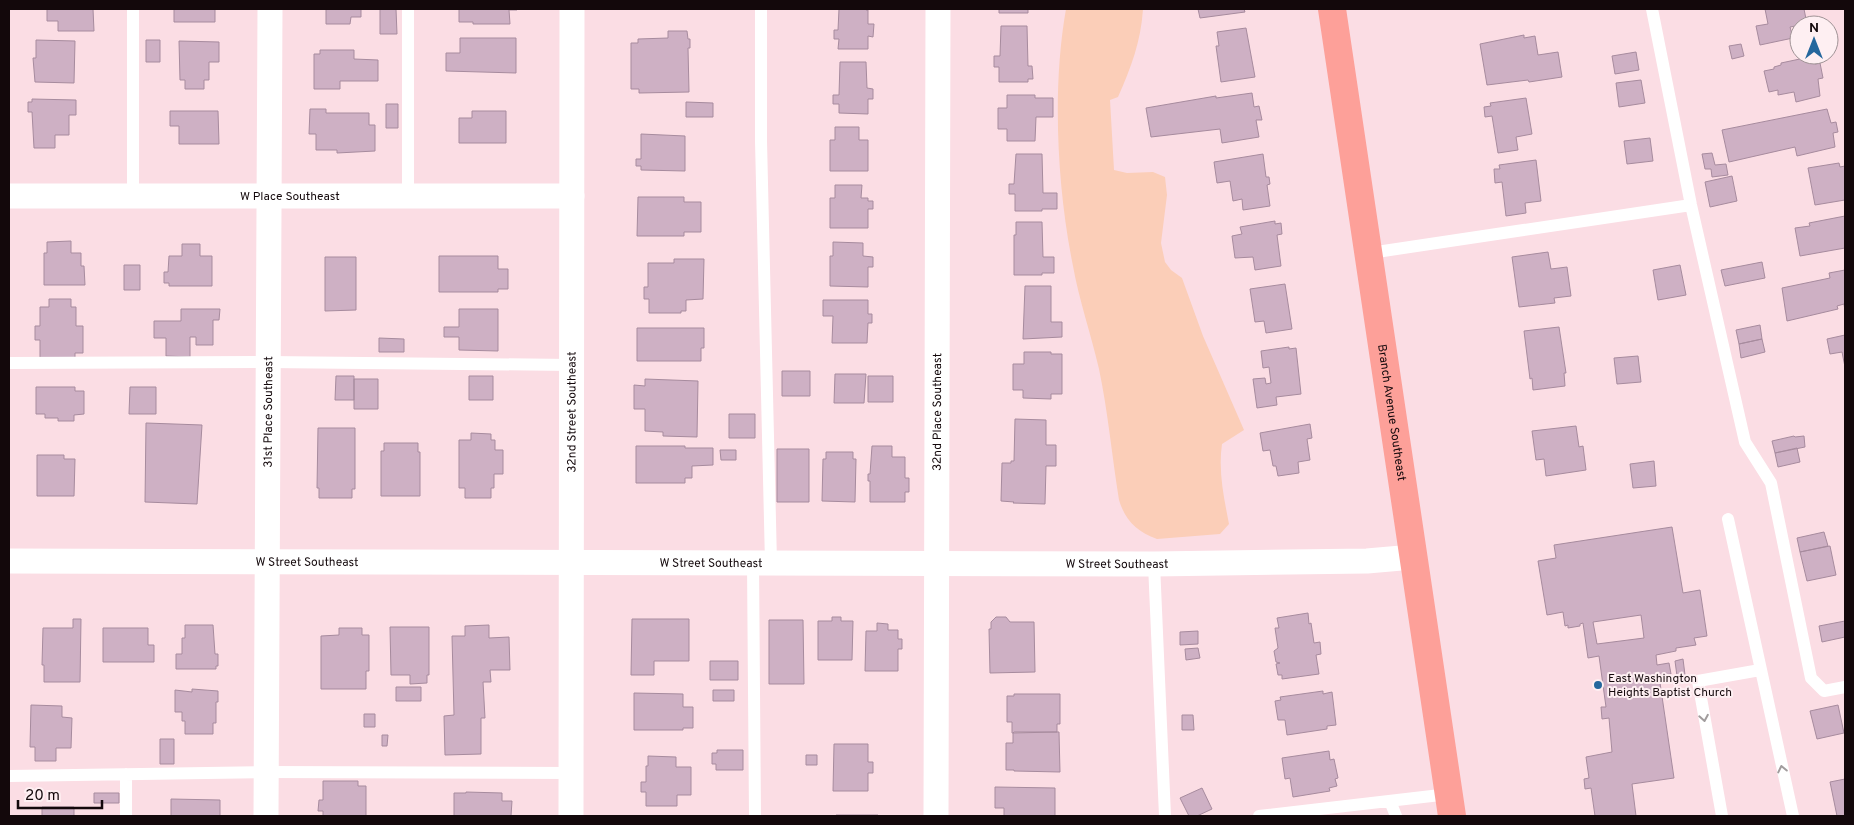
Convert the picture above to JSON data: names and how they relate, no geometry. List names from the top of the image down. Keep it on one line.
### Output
{"streets":{"highway":["Branch Avenue Southeast"],"street":["W Place Southeast","32nd Street Southeast","31st Place Southeast","32nd Place Southeast","W Street Southeast"]},"crossings":[["W Place Southeast","32nd Street Southeast"],["W Place Southeast","31st Place Southeast"],["32nd Street Southeast","W Street Southeast"],["Branch Avenue Southeast","W Street Southeast"],["31st Place Southeast","W Street Southeast"],["32nd Place Southeast","W Street Southeast"]],"places":["East Washington Heights Baptist Church"],"scale_bar":"20 m","north":"top"}
